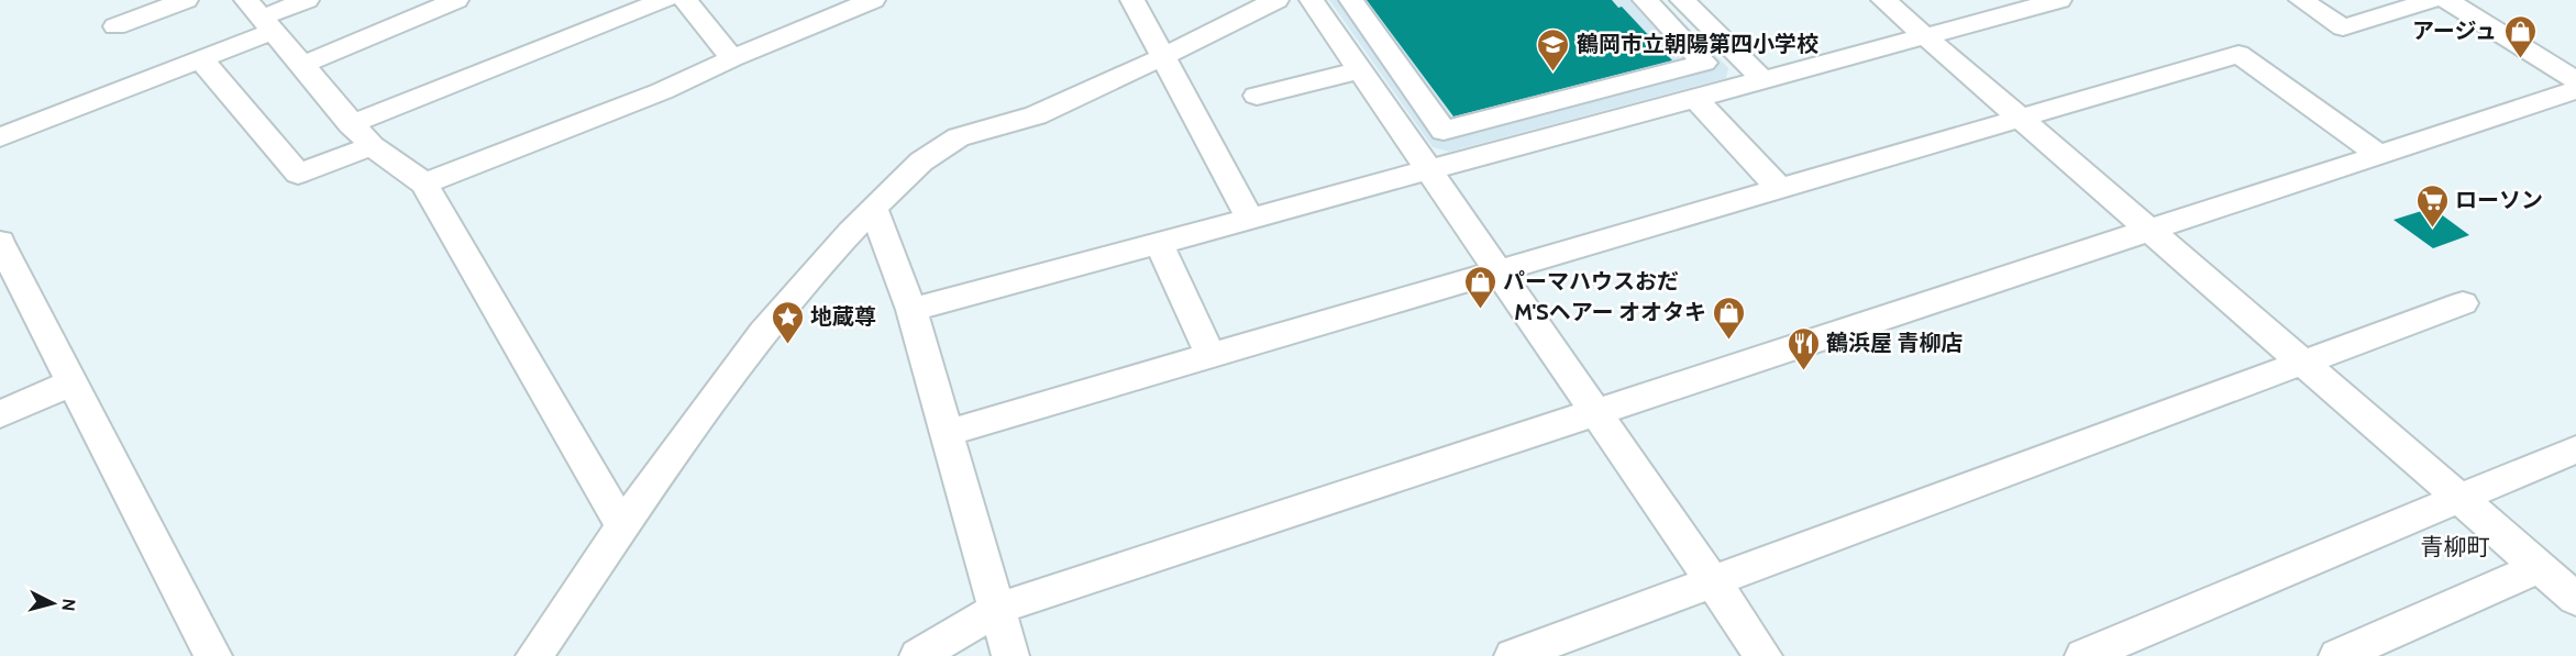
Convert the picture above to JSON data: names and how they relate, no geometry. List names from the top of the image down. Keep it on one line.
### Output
{"districts":["青柳町"],"places":{"shop":["アージュ","パーマハウスおだ","M'Sヘアー オオタキ"],"school or university":["鶴岡市立朝陽第四小学校"],"supermarket":["ローソン"],"place":["地蔵尊"],"restaurant":["鶴浜屋 青柳店"]},"north":"right"}
